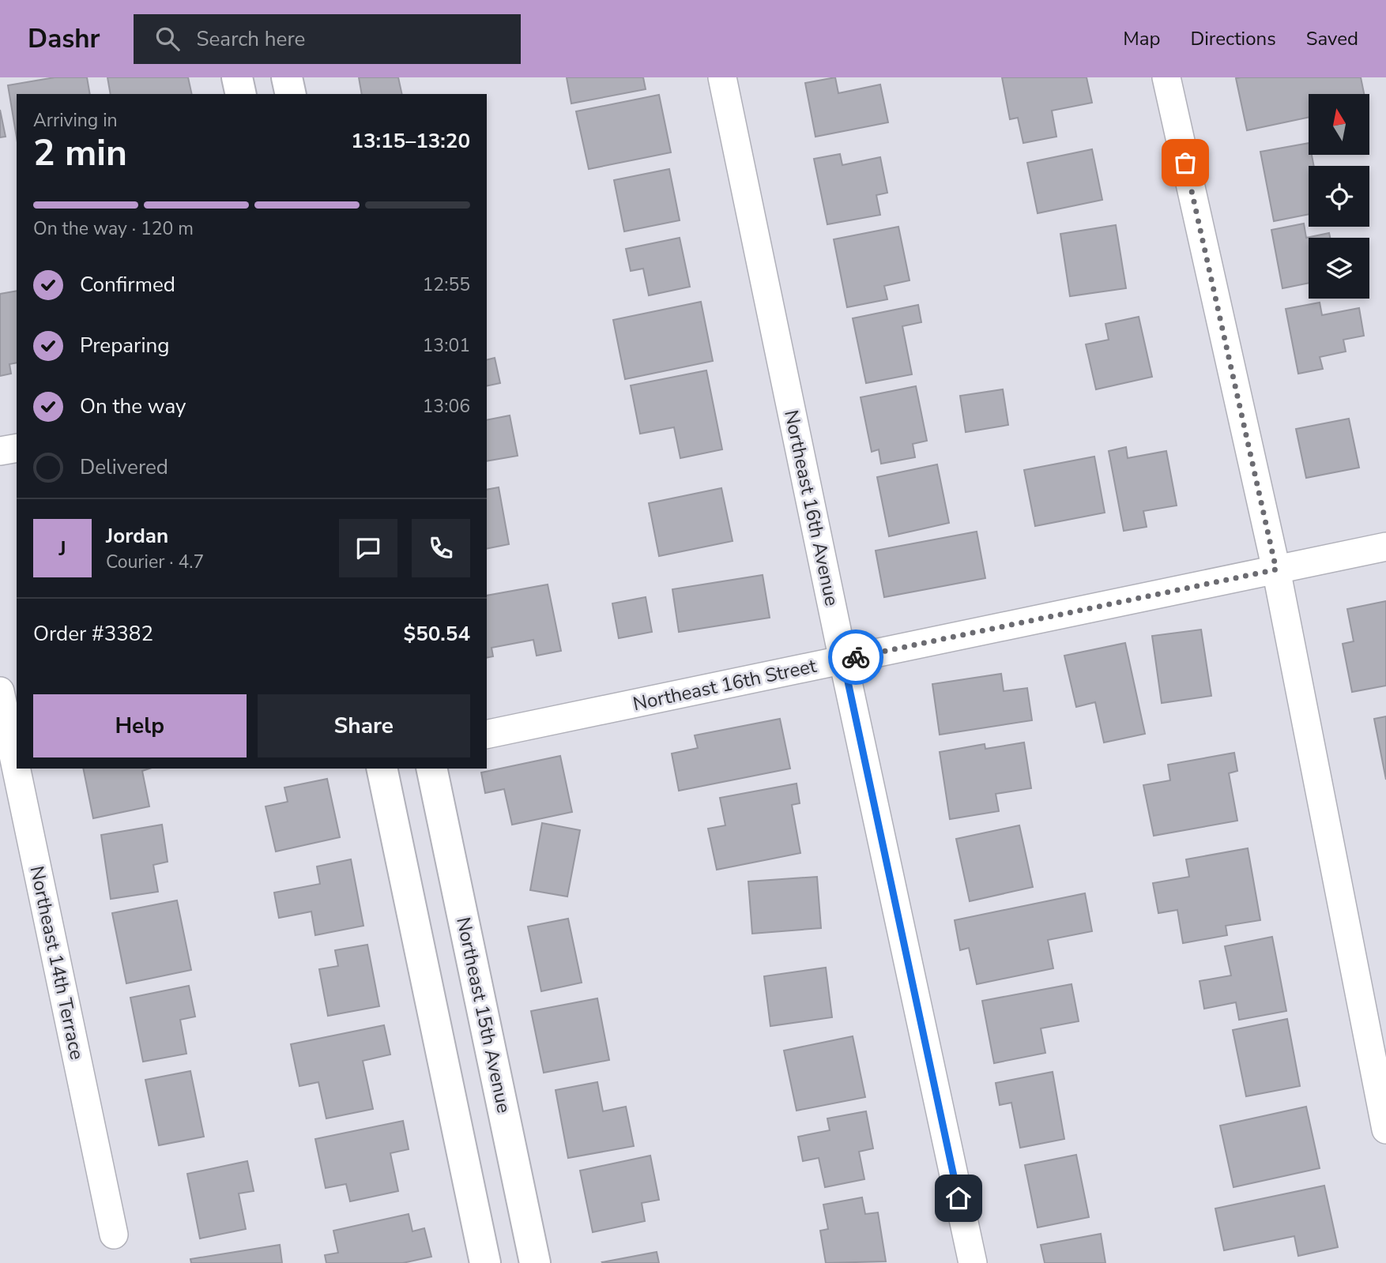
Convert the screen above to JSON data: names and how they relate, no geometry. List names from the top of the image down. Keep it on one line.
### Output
{"streets":{"street":["Northeast 16th Avenue","Northeast 16th Street","Northeast 14th Terrace","Northeast 15th Avenue"]},"crossings":[["Northeast 16th Avenue","Northeast 16th Street"]],"north":"top","page":{"header":"Dashr","search":"Search here","nav":["Map","Directions","Saved"],"heading":["2 min","Arriving in","13:15–13:20"],"panel":["Jordan","Courier · 4.7","Order #3382","$50.54"],"bar":"On the way · 120 m","list":[["Confirmed","12:55"],["Preparing","13:01"],["On the way","13:06"],"Delivered"],"round":"J","buttons":["Help","Share"]}}
